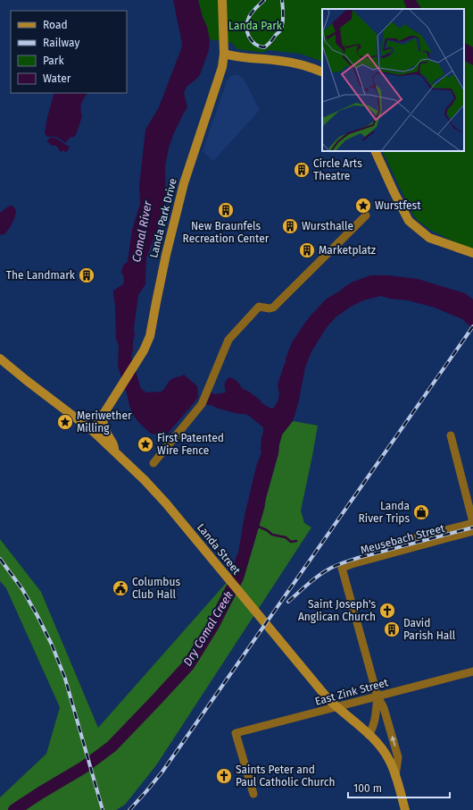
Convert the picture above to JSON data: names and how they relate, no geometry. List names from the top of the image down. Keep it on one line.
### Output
{"streets":{"street":["Landa Park Drive","Meusebach Street","Landa Street","East Zink Street"]},"crossings":[["Landa Park Drive","Landa Street"],["Meusebach Street","East Zink Street"],["Landa Street","East Zink Street"]],"water":["Comal River","Dry Comal Creek"],"parks":["Landa Park"],"places":{"building":["Circle Arts Theatre","New Braunfels Recreation Center","Wursthalle","Marketplatz","The Landmark","David Parish Hall"],"place":["Wurstfest","Meriwether Milling","First Patented Wire Fence"],"shop":["Landa River Trips"],"public building":["Columbus Club Hall"],"church":["Saint Joseph's Anglican Church","Saints Peter and Paul Catholic Church"]},"legend":["Road","Railway","Park","Water"],"scale_bar":"100 m"}
